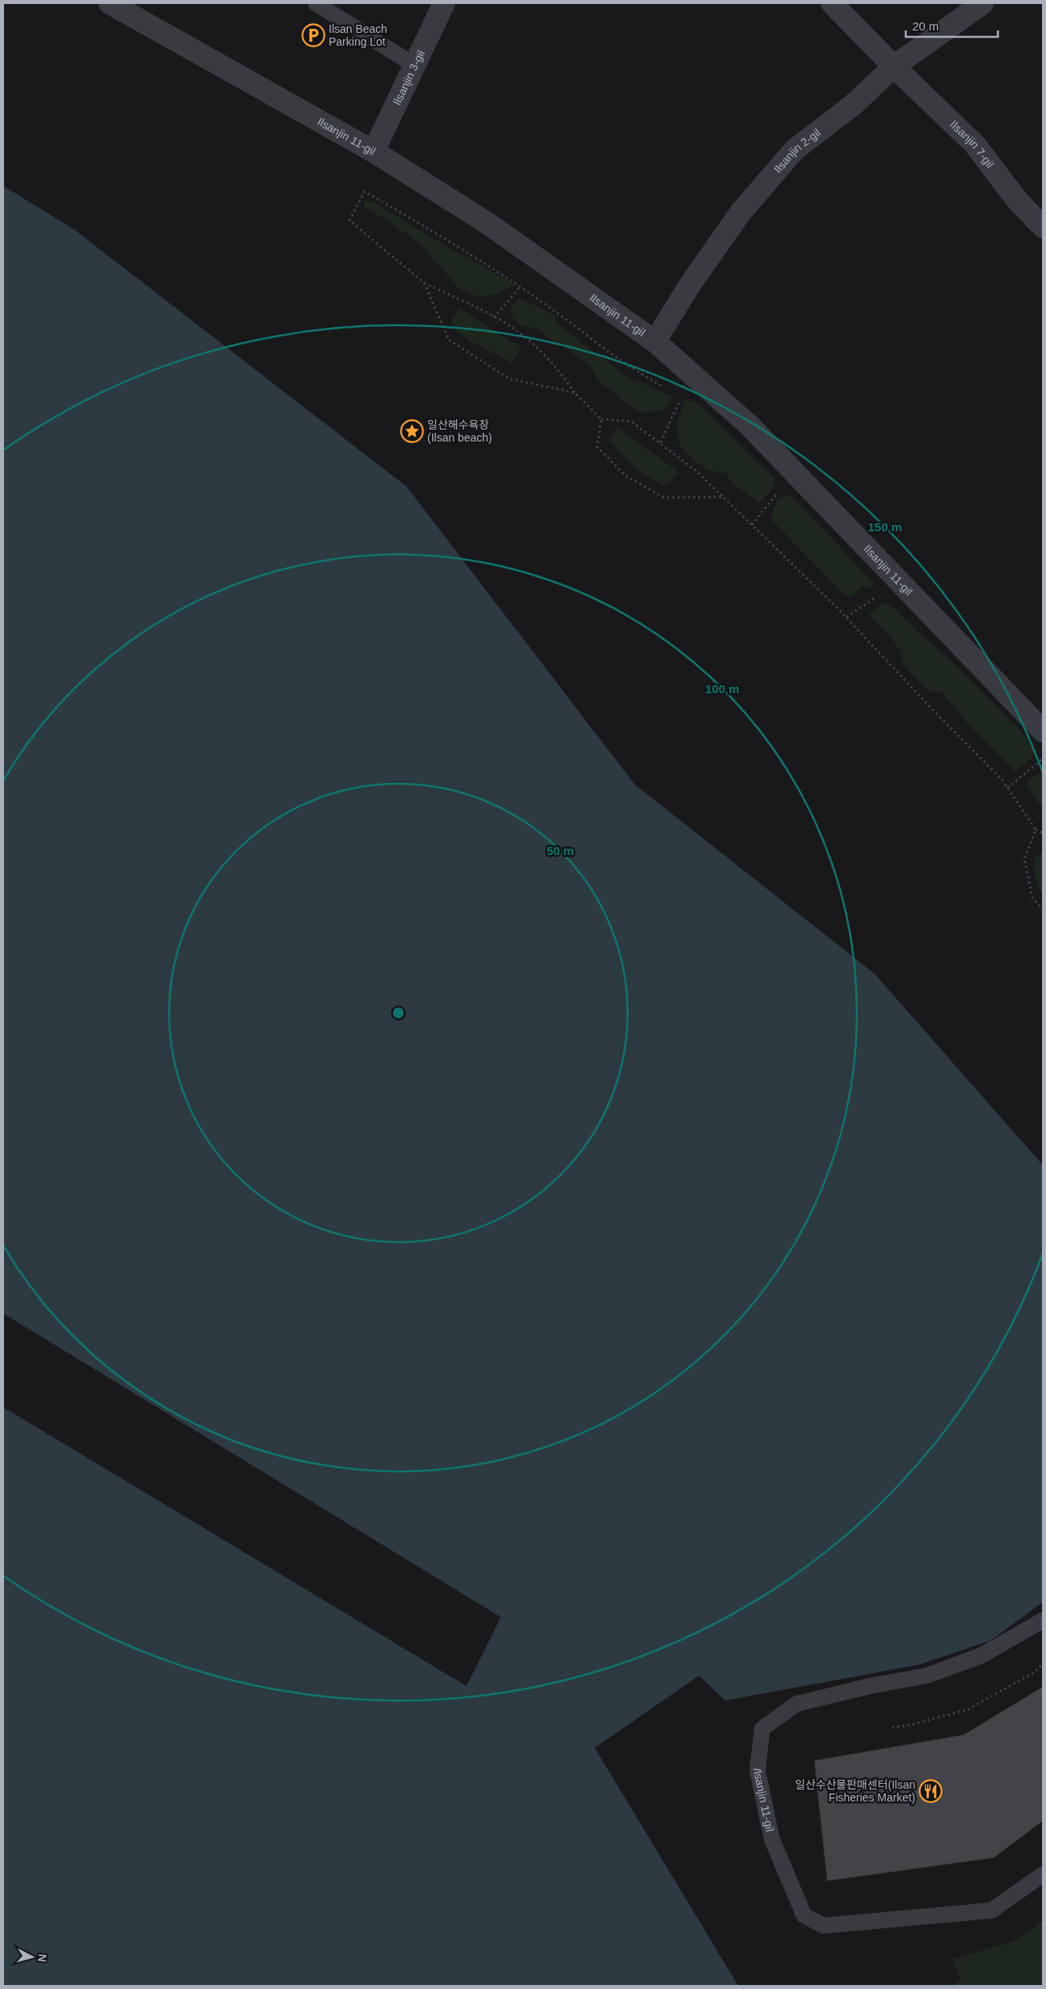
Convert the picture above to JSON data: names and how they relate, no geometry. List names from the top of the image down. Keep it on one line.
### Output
{"streets":{"street":["Ilsanjin 3-gil","Ilsanjin 11-gil","Ilsanjin 7-gil","Ilsanjin 2-gil"]},"crossings":[["Ilsanjin 3-gil","Ilsanjin 11-gil"],["Ilsanjin 11-gil","Ilsanjin 2-gil"],["Ilsanjin 7-gil","Ilsanjin 2-gil"]],"places":{"parking":["Ilsan Beach Parking Lot"],"place":["일산해수욕장 (Ilsan beach)"],"restaurant":["일산수산물판매센터(Ilsan Fisheries Market)"]},"scale_bar":"20 m","north":"right","rings":["150 m","100 m","50 m"]}
